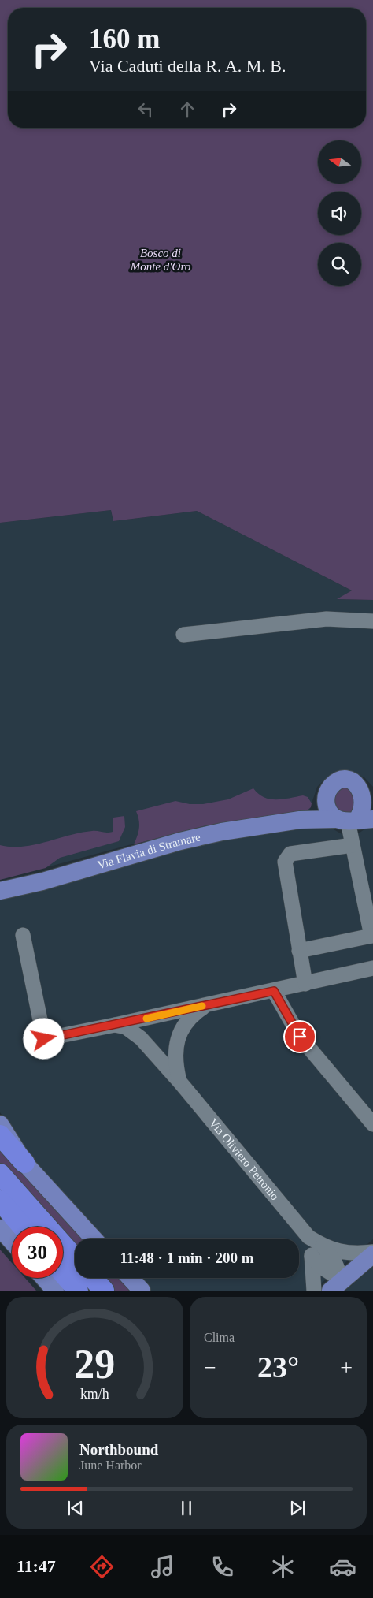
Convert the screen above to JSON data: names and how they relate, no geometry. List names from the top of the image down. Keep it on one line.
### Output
{"streets":{"main road":["Via Flavia di Stramare"],"street":["Via Oliviero Petronio"]},"parks":["Bosco di Monte d'Oro"],"north":"left","page":{"turn":["160 m","Via Caduti della R. A. M. B."],"limit":"30","trip":"11:48 · 1 min · 200 m","tile":"Clima","heat":["−","23°","+"],"song":["Northbound","June Harbor"],"tabs":"11:47","gauge":["29","km/h"]}}
